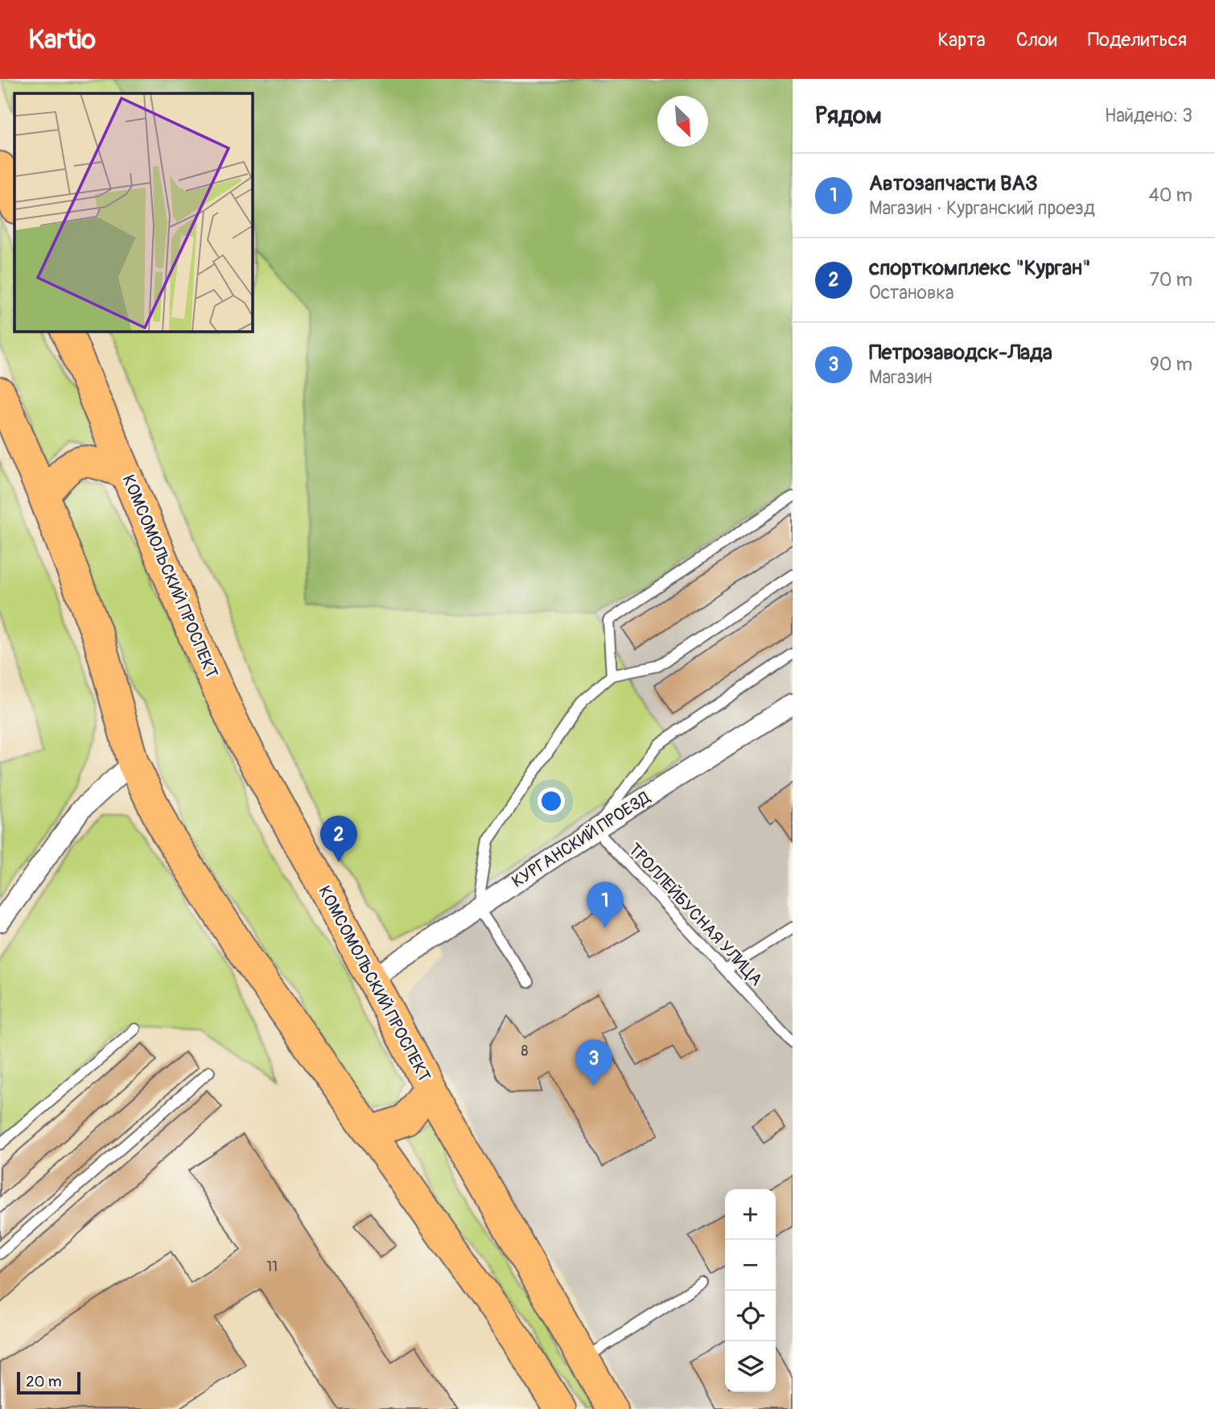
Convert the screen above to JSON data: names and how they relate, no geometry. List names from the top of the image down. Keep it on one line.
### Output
{"streets":{"main road":["КОМСОМОЛЬСКИЙ ПРОСПЕКТ"],"street":["КУРГАНСКИЙ ПРОЕЗД"],"lane":["ТРОЛЛЕЙБУСНАЯ УЛИЦА"]},"crossings":[["КОМСОМОЛЬСКИЙ ПРОСПЕКТ","КУРГАНСКИЙ ПРОЕЗД"],["КУРГАНСКИЙ ПРОЕЗД","ТРОЛЛЕЙБУСНАЯ УЛИЦА"]],"house_numbers":["8","11"],"scale_bar":"20 m","north":"bottom right","page":{"header":"Kartio","nav":["Карта","Слои","Поделиться"],"heading":["Рядом","Найдено: 3"],"list":[{"mark":"1","name":"Автозапчасти ВАЗ","note":"Магазин · Курганский проезд","value":"40 m"},{"mark":"2","name":"спорткомплекс \"Курган\"","note":"Остановка","value":"70 m"},{"mark":"3","name":"Петрозаводск-Лада","note":"Магазин","value":"90 m"}],"pins":["2","1","3"],"map_buttons":["+","−"],"scale":"20 m"}}
